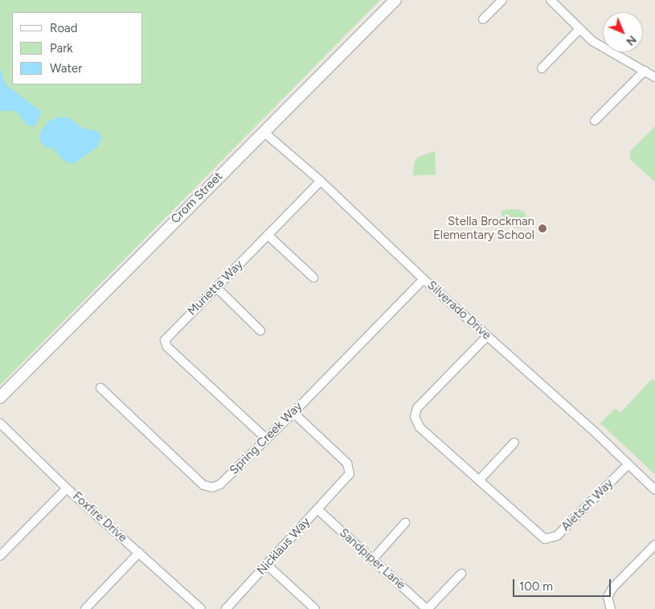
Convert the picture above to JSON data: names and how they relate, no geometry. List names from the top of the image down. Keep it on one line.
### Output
{"streets":{"street":["Crom Street","Murietta Way","Silverado Drive","Spring Creek Way","Aletsch Way","Foxfire Drive","Nicklaus Way","Sandpiper Lane"]},"crossings":[["Crom Street","Silverado Drive"],["Murietta Way","Silverado Drive"],["Murietta Way","Spring Creek Way"],["Silverado Drive","Spring Creek Way"],["Silverado Drive","Aletsch Way"],["Spring Creek Way","Nicklaus Way"],["Nicklaus Way","Sandpiper Lane"]],"places":["Stella Brockman Elementary School"],"legend":["Road","Park","Water"],"scale_bar":"100 m","north":"bottom right"}
